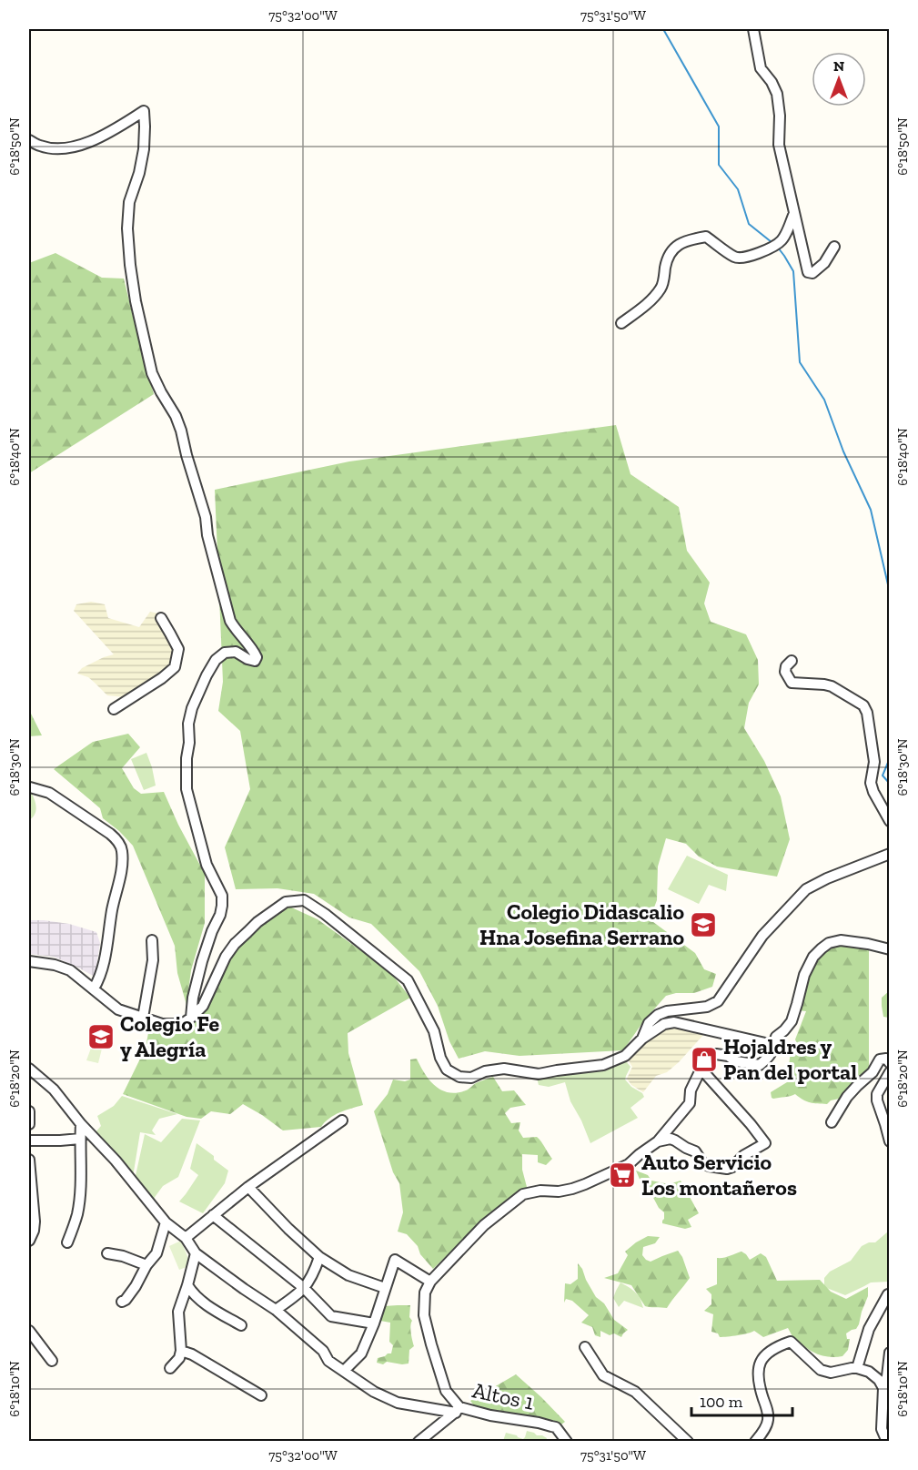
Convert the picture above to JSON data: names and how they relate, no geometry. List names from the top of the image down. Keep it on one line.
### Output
{"streets":{"street":["Altos 1"]},"places":{"school or university":["Colegio Didascalio Hna Josefina Serrano","Colegio Fe y Alegría"],"shop":["Hojaldres y Pan del portal"],"supermarket":["Auto Servicio Los montañeros"]},"scale_bar":"100 m","north":"top","coordinates":["75°32'00\"W","75°31'50\"W","6°18'50\"N","6°18'40\"N","6°18'30\"N","6°18'20\"N","6°18'10\"N"]}
